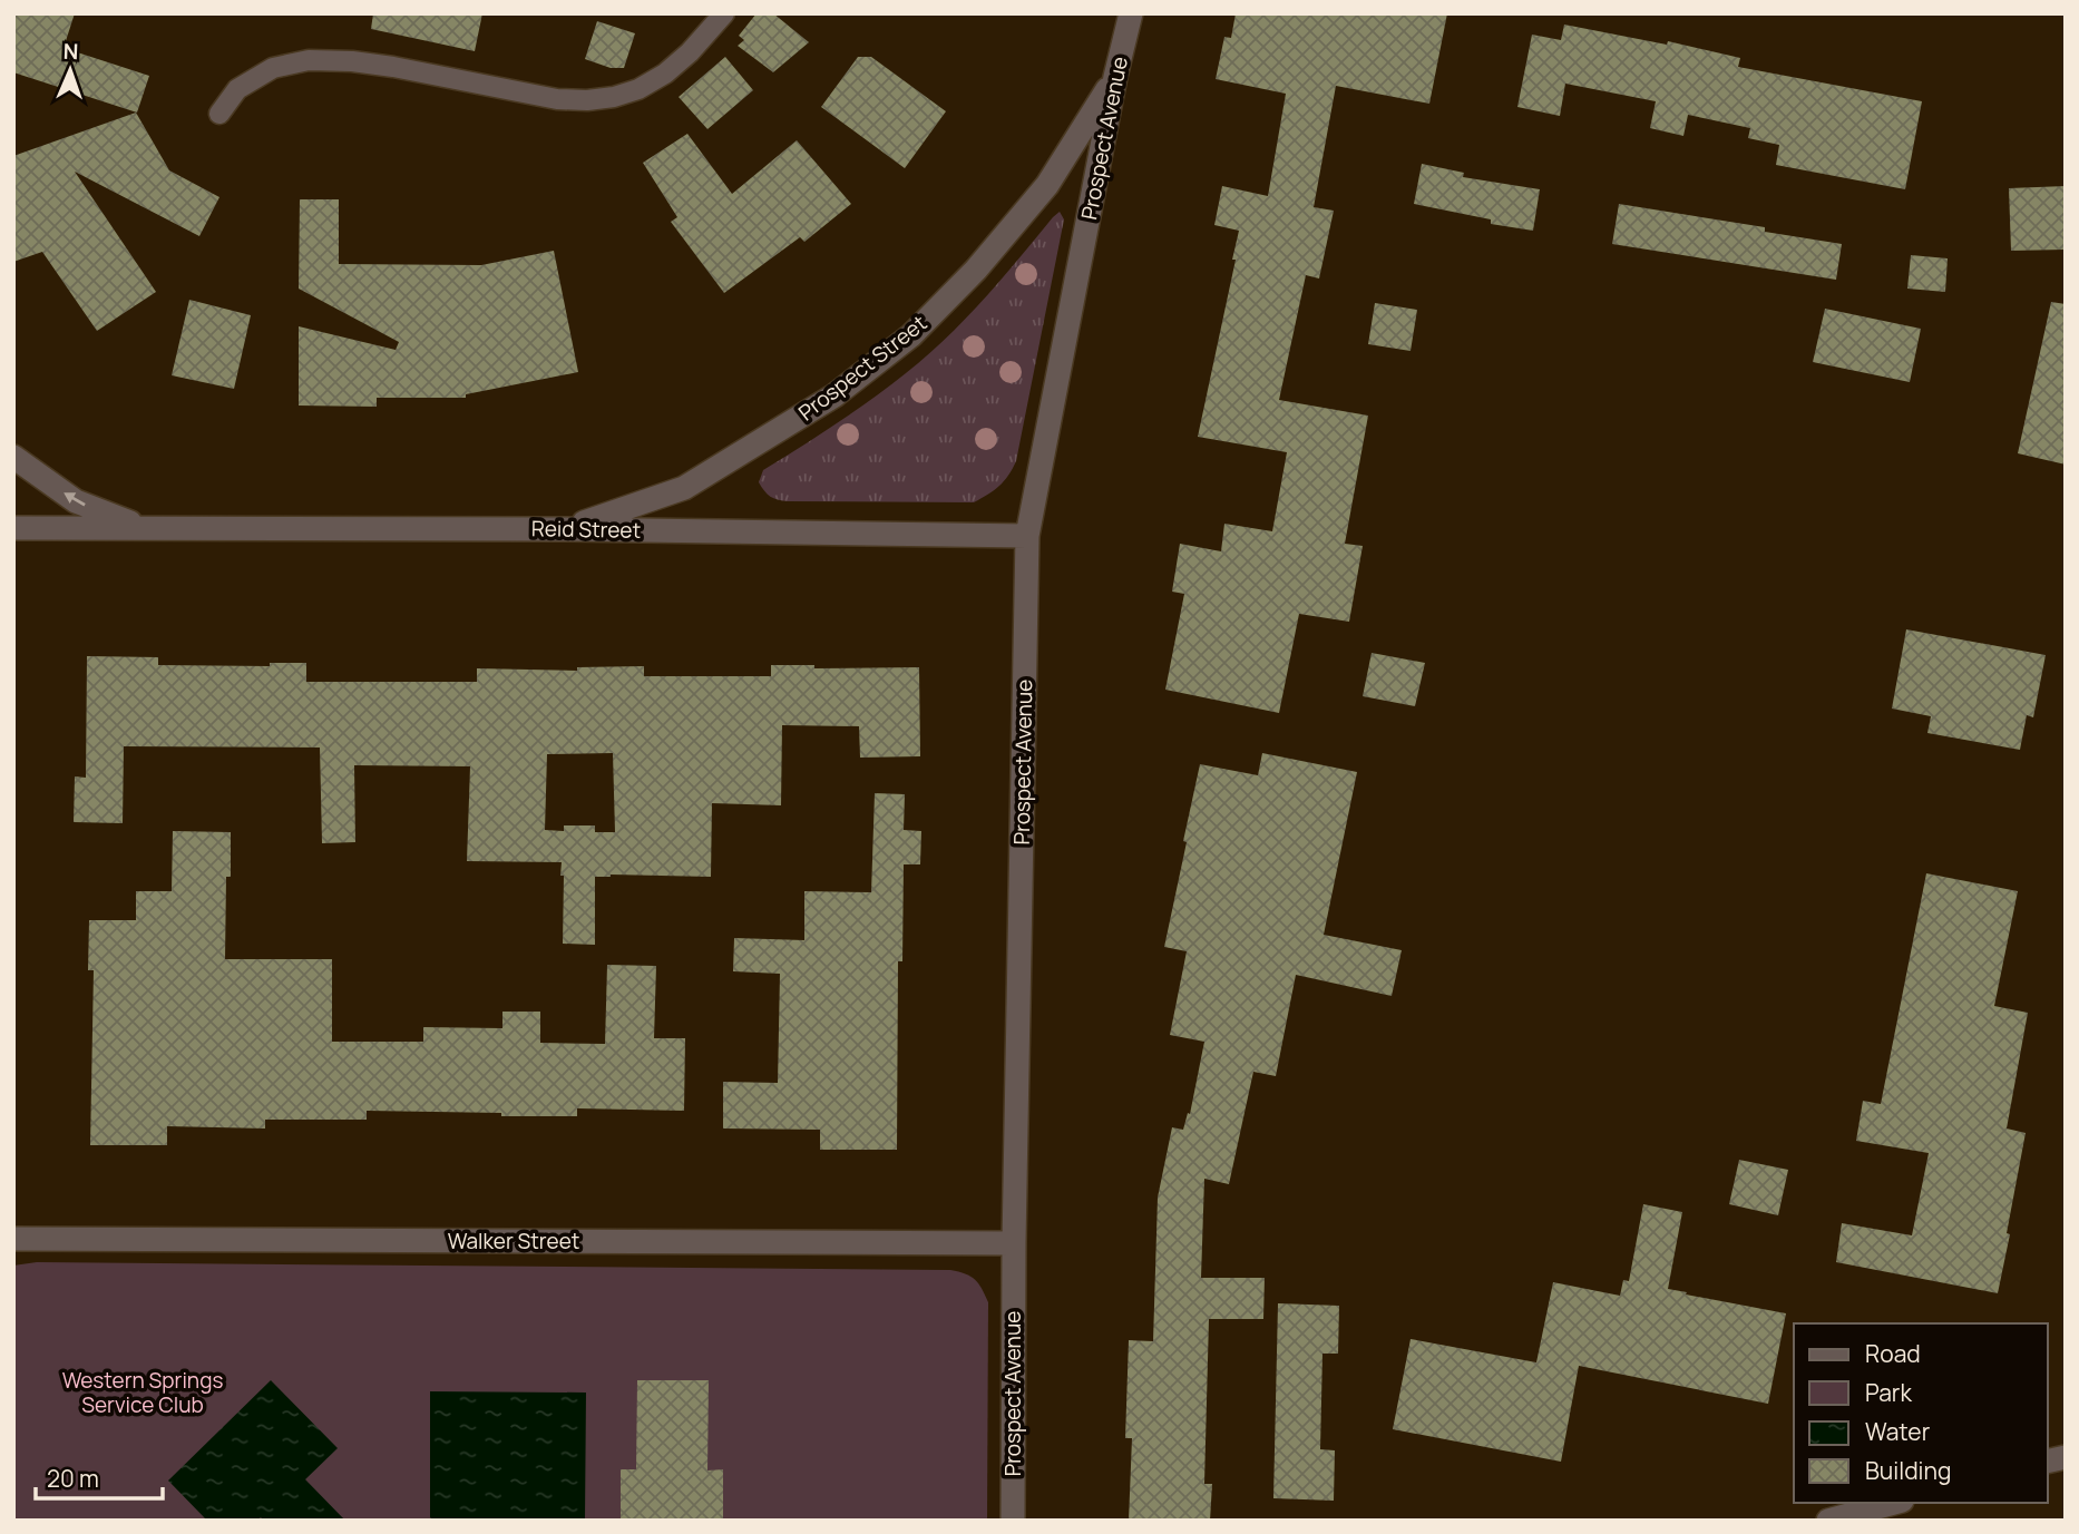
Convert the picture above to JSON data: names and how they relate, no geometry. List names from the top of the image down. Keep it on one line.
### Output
{"streets":{"street":["Prospect Avenue","Prospect Street","Reid Street","Walker Street"]},"crossings":[["Prospect Avenue","Prospect Street"],["Prospect Avenue","Reid Street"],["Prospect Avenue","Walker Street"],["Prospect Street","Reid Street"]],"parks":["Western Springs Service Club"],"legend":["Road","Park","Water","Building"],"scale_bar":"20 m","north":"top"}
